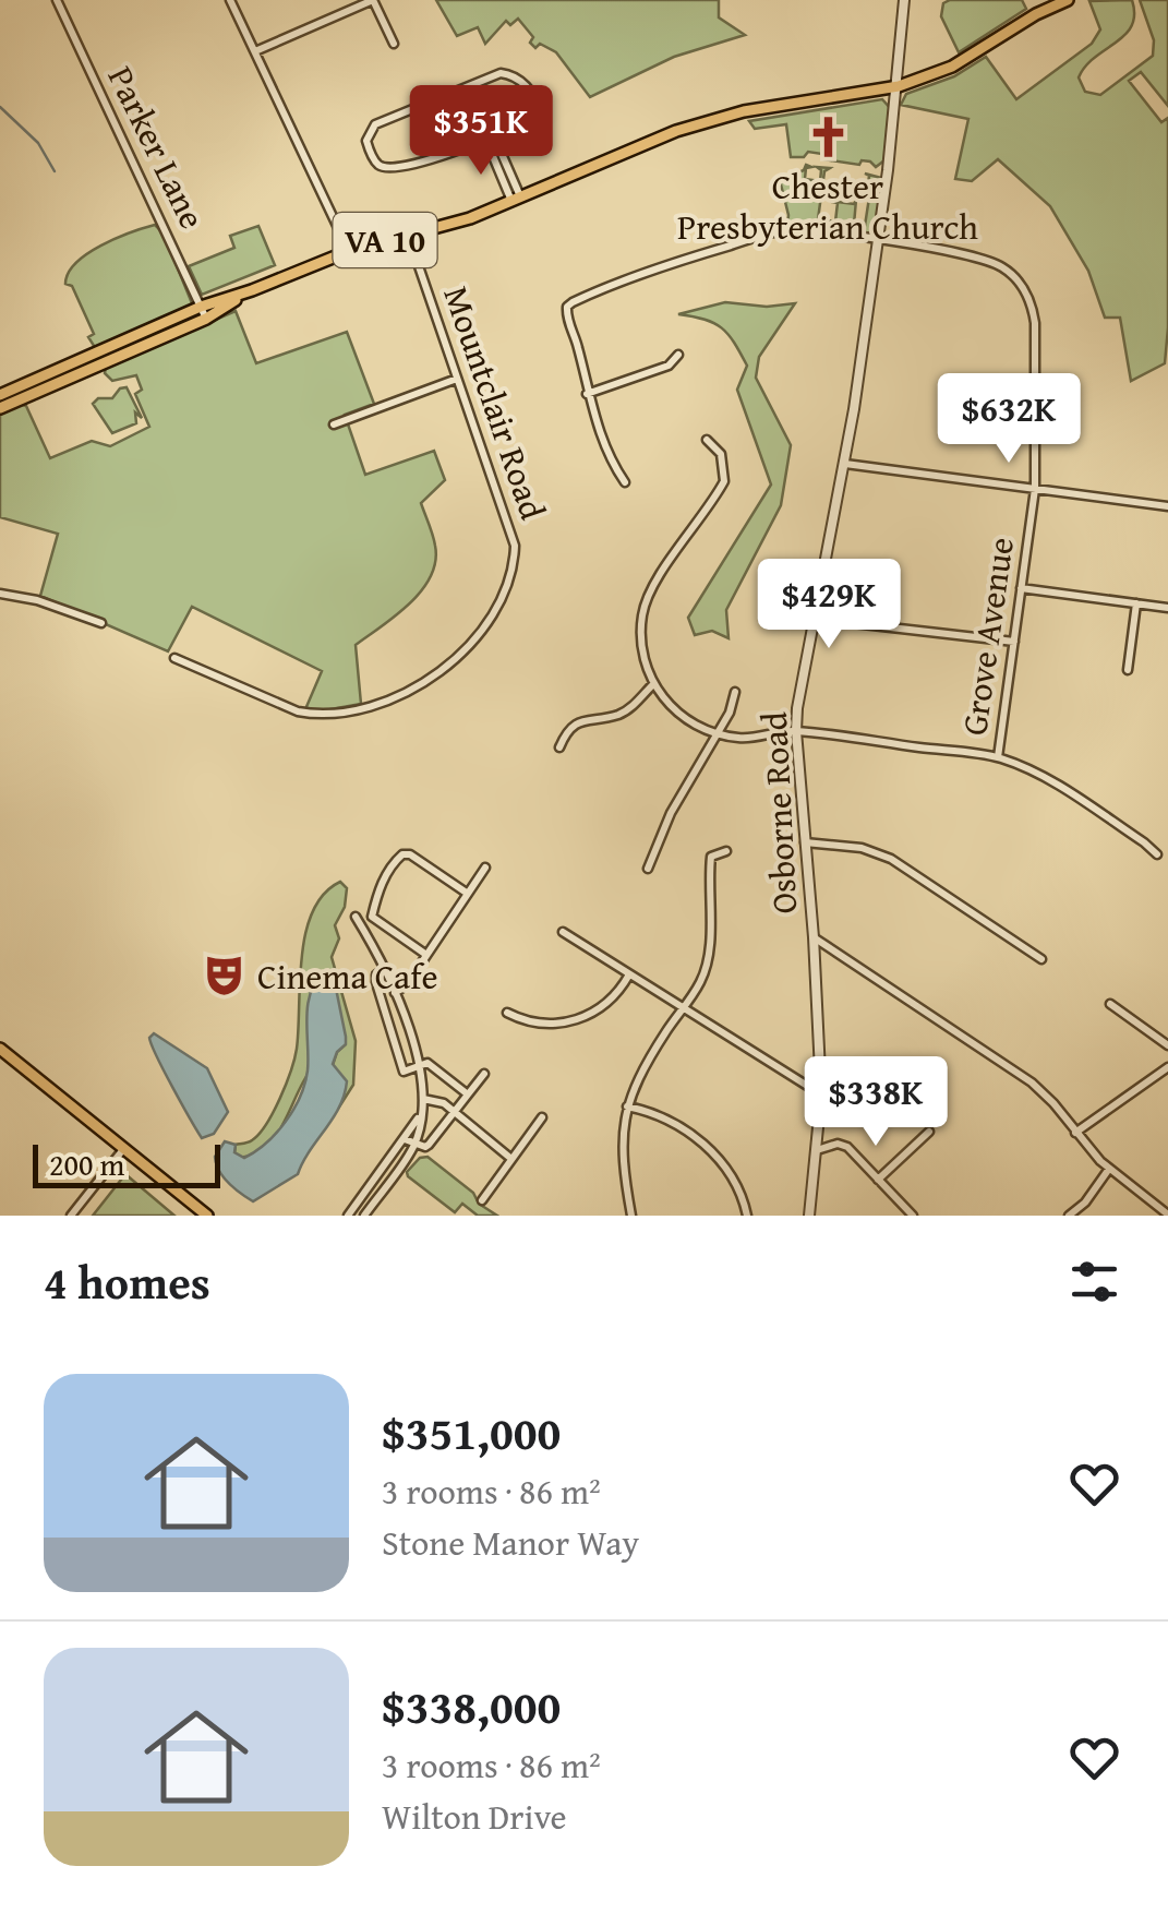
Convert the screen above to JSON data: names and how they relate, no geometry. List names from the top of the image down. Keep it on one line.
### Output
{"streets":{"main road":["VA 10"],"street":["Parker Lane","Mountclair Road","Grove Avenue","Osborne Road"]},"crossings":[["Parker Lane","VA 10"],["VA 10","Mountclair Road"],["VA 10","Osborne Road"],["Grove Avenue","Osborne Road"]],"places":{"church":["Chester Presbyterian Church"],"theatre":["Cinema Cafe"]},"scale_bar":"200 m","page":{"price":["$351K","$632K","$429K","$338K"],"scale":"200 m","heading":"4 homes","list":[{"name":"$351,000","note":"3 rooms · 86 m² · Stone Manor Way"},{"name":"$338,000","note":"3 rooms · 86 m² · Wilton Drive"}]}}
